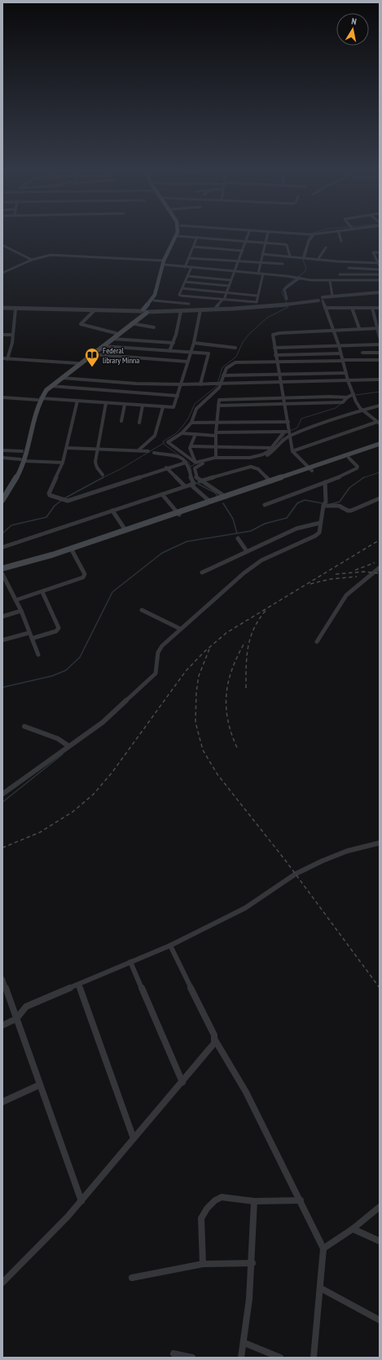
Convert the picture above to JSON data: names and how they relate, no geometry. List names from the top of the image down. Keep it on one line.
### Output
{"places":{"library":["Federal library Minna"]},"north":"top"}
